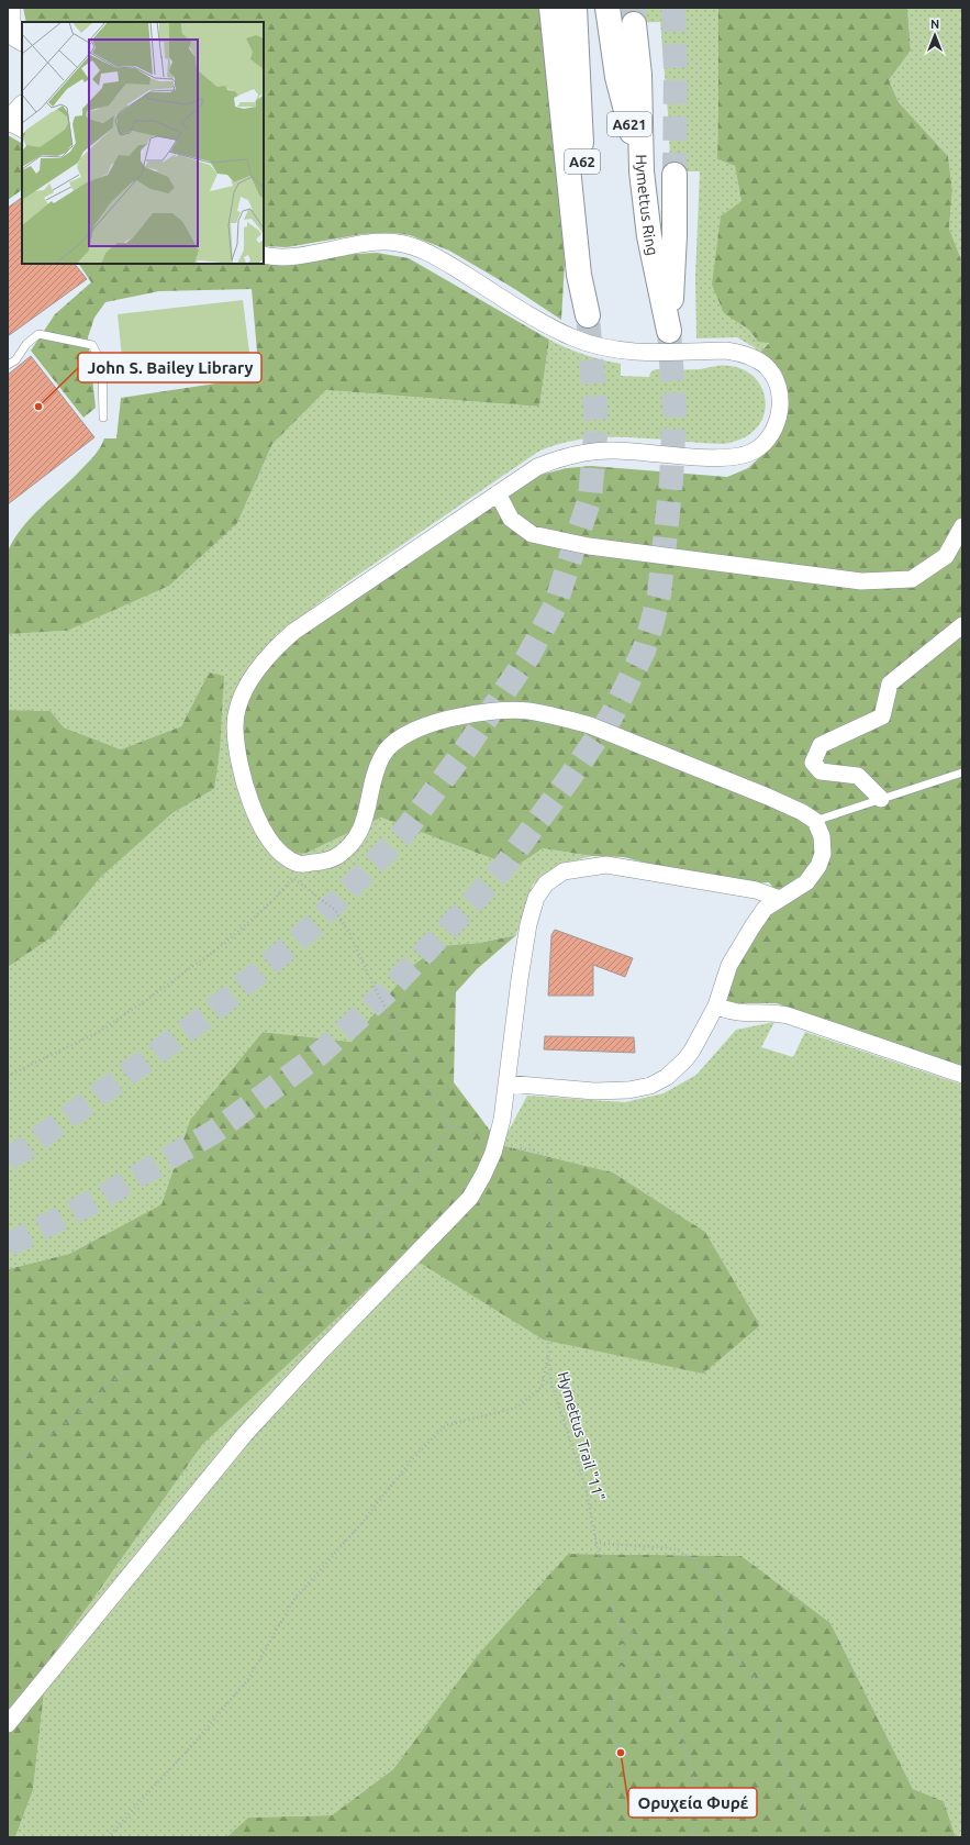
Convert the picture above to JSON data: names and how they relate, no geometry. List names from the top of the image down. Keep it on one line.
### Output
{"streets":{"highway":["Α621","Α62","Hymettus Ring"],"path":["Hymettus Trail \"11\""]},"crossings":[["Α621","Hymettus Ring"]],"places":["John S. Bailey Library","Ορυχεία Φυρέ"],"north":"top"}
